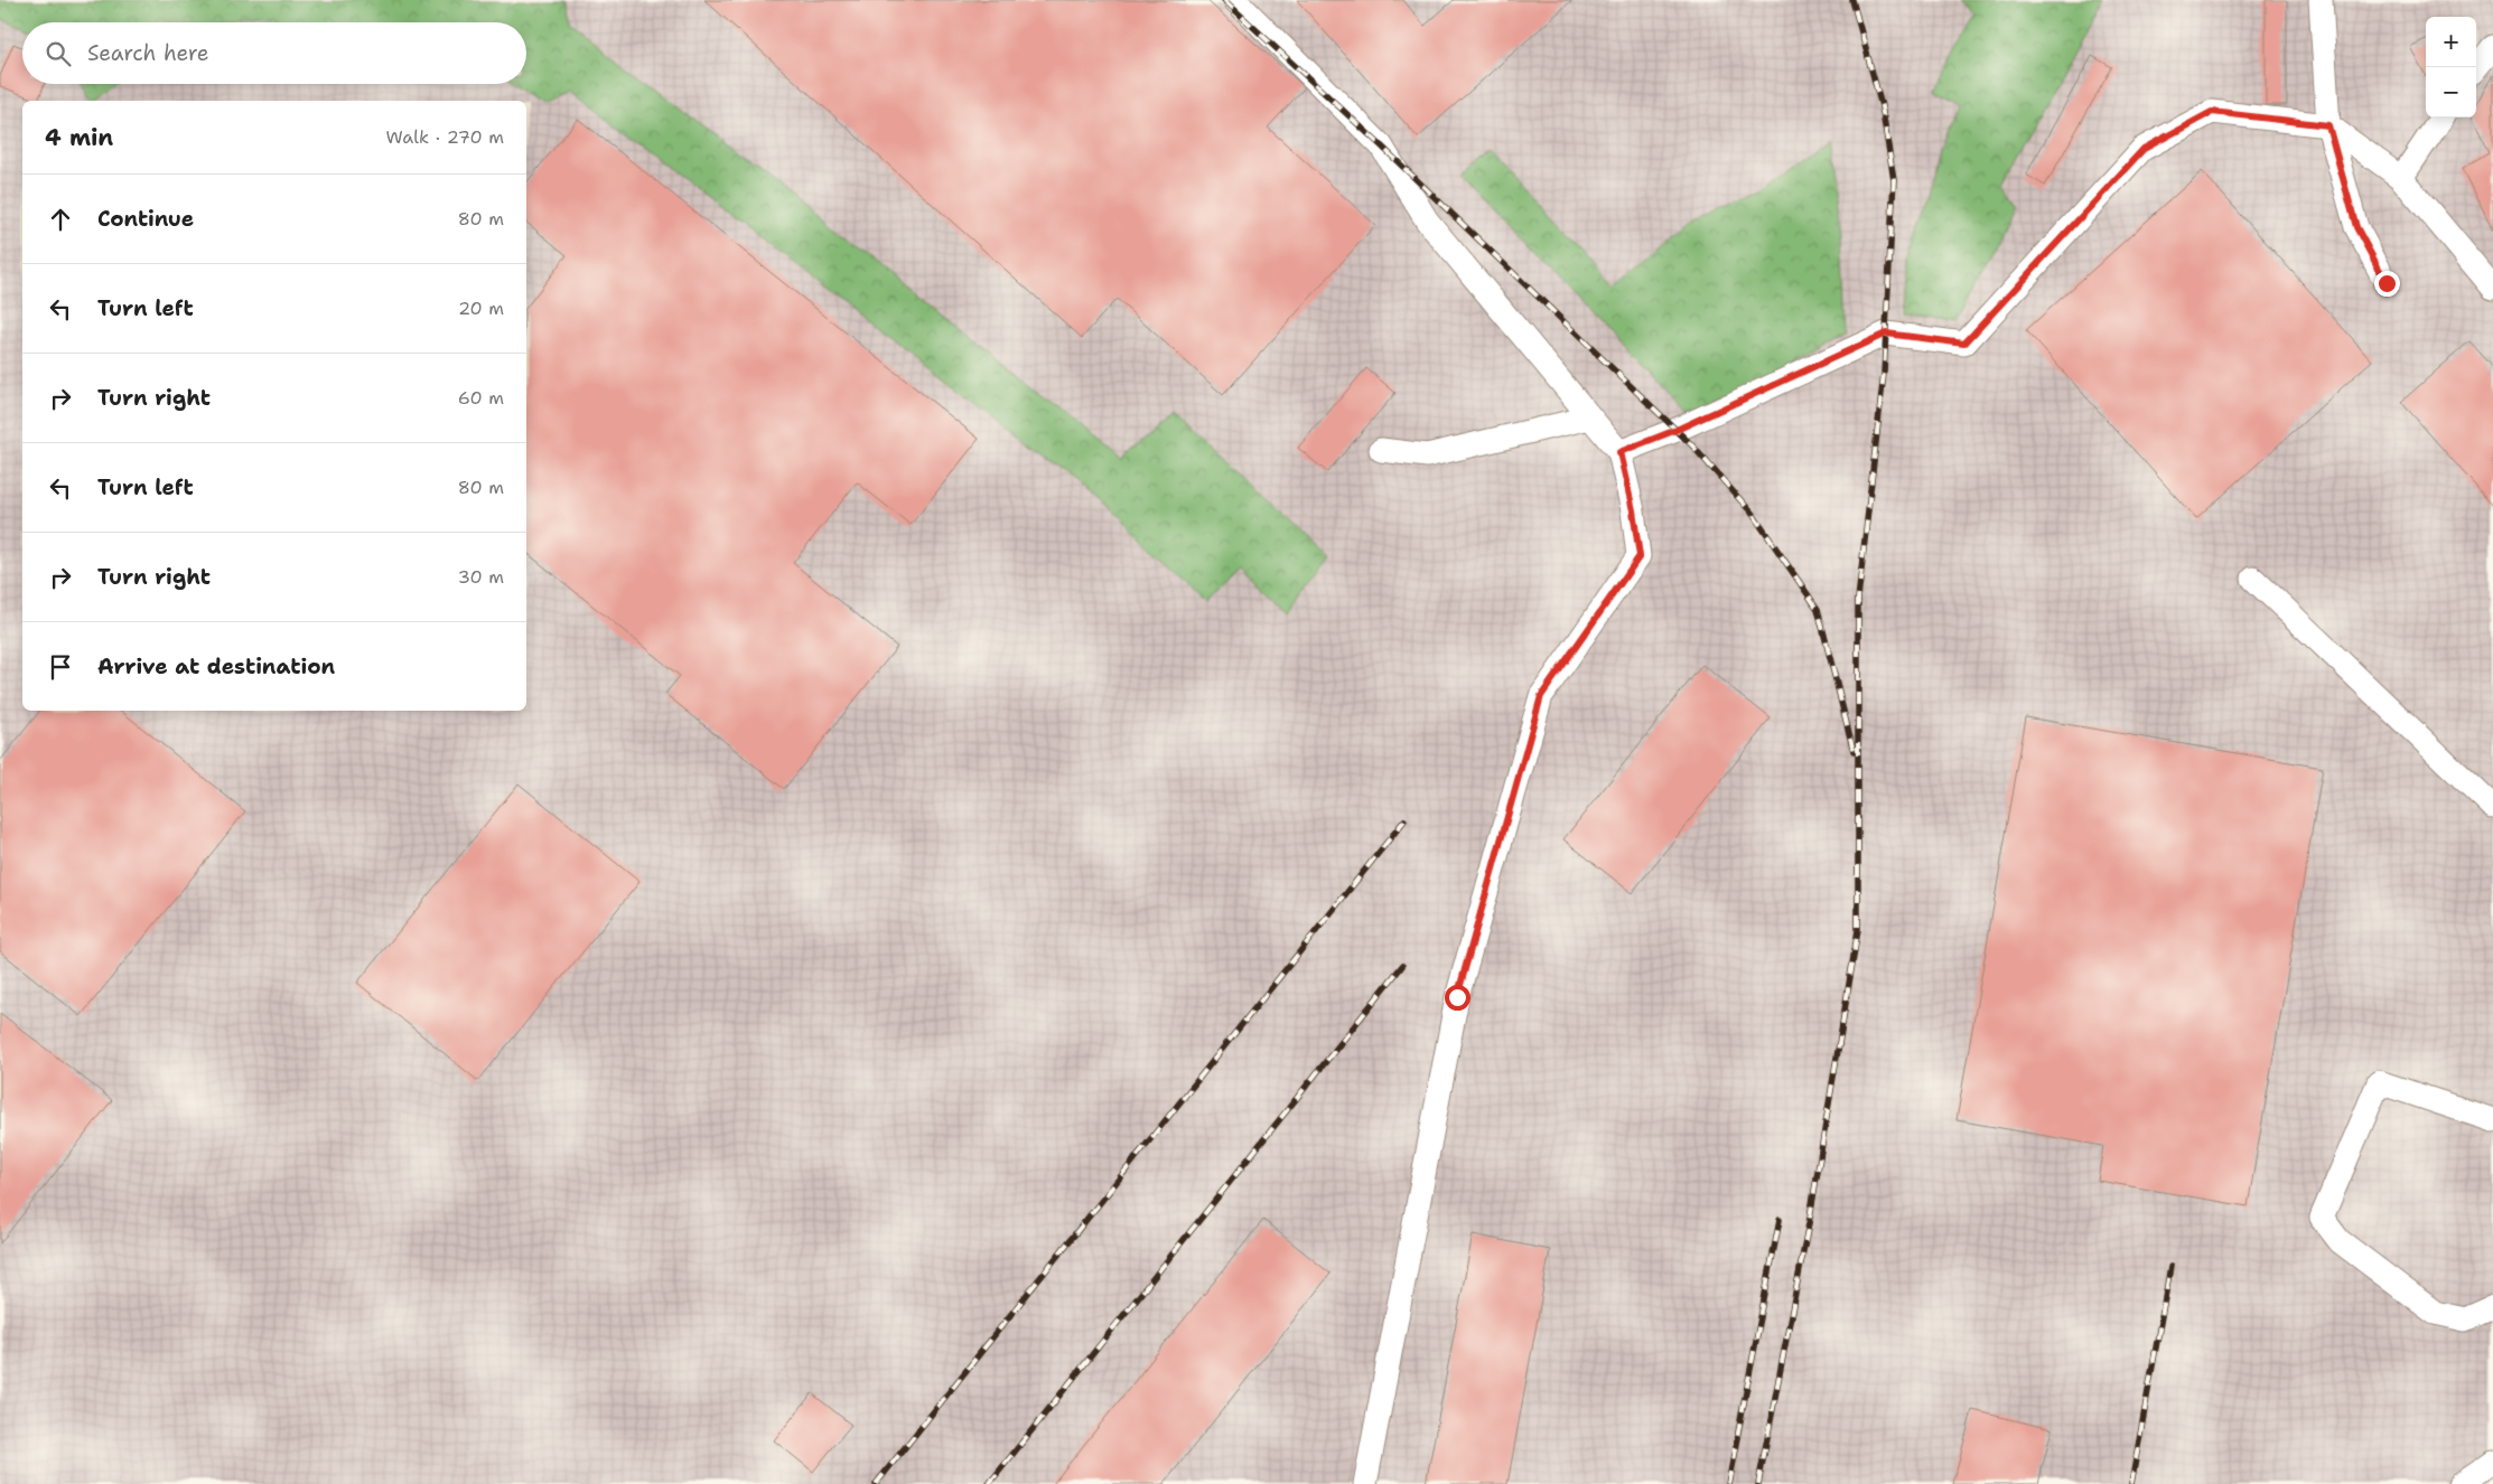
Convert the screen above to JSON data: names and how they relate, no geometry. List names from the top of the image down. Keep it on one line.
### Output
{"page":{"map_buttons":["+","−"],"search":"Search here","heading":["4 min","Walk · 270 m"],"list":[["Continue","80 m"],["Turn left","20 m"],["Turn right","60 m"],["Turn left","80 m"],["Turn right","30 m"],"Arrive at destination"]}}
